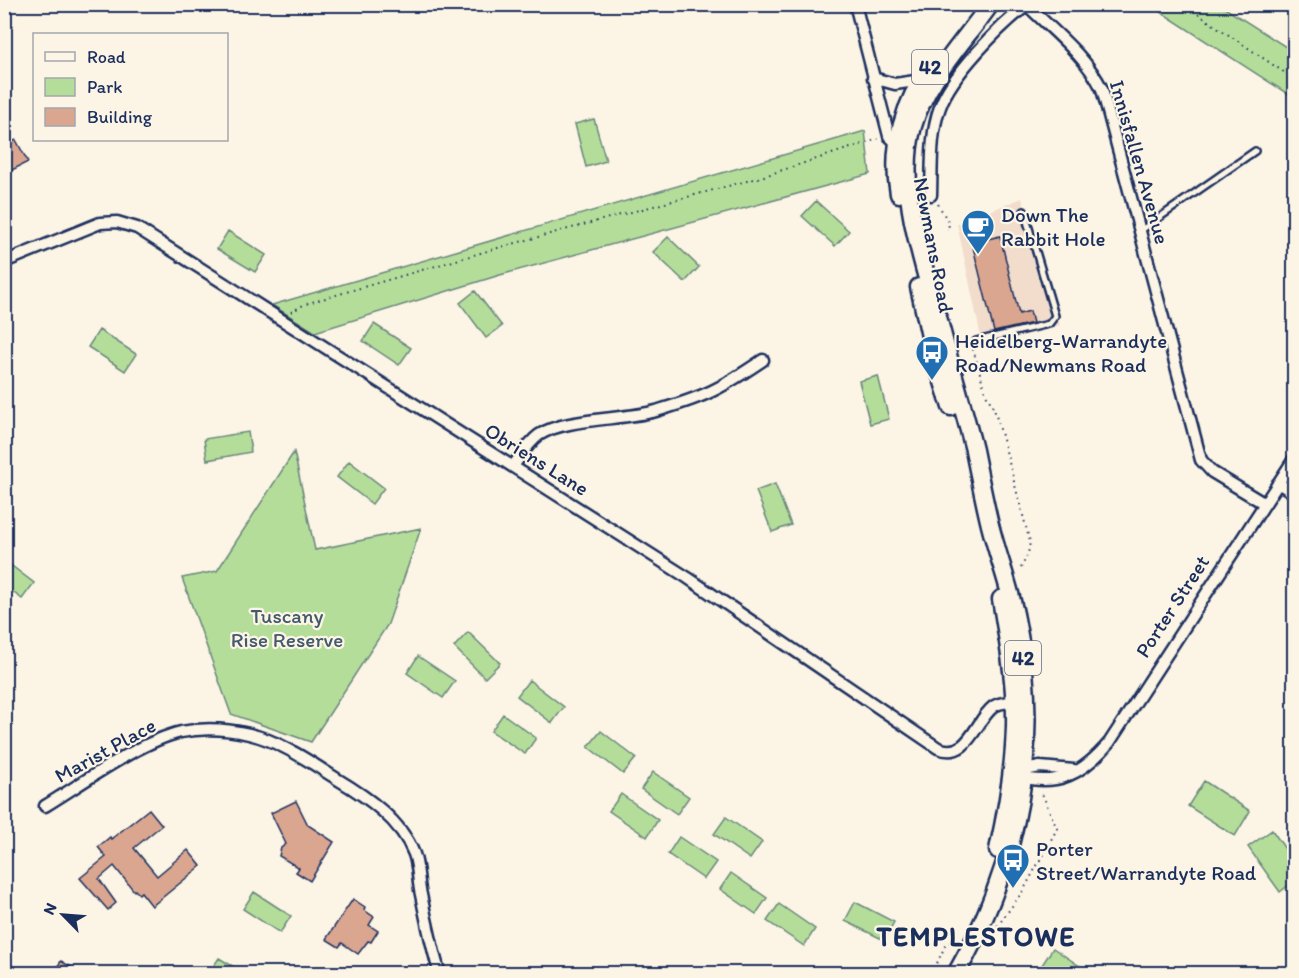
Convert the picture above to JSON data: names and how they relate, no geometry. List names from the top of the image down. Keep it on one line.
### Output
{"streets":{"main road":["42","Newmans Road"],"street":["Innisfallen Avenue","Obriens Lane","Porter Street","Marist Place"]},"crossings":[["42","Newmans Road"],["42","Porter Street"],["Innisfallen Avenue","Porter Street"],["Newmans Road","Obriens Lane"],["Newmans Road","Porter Street"]],"districts":["TEMPLESTOWE"],"parks":["Tuscany Rise Reserve"],"places":{"cafe":["Down The Rabbit Hole"],"bus stop":["Heidelberg-Warrandyte Road/Newmans Road","Porter Street/Warrandyte Road"]},"legend":["Road","Park","Building"],"north":"top left"}
